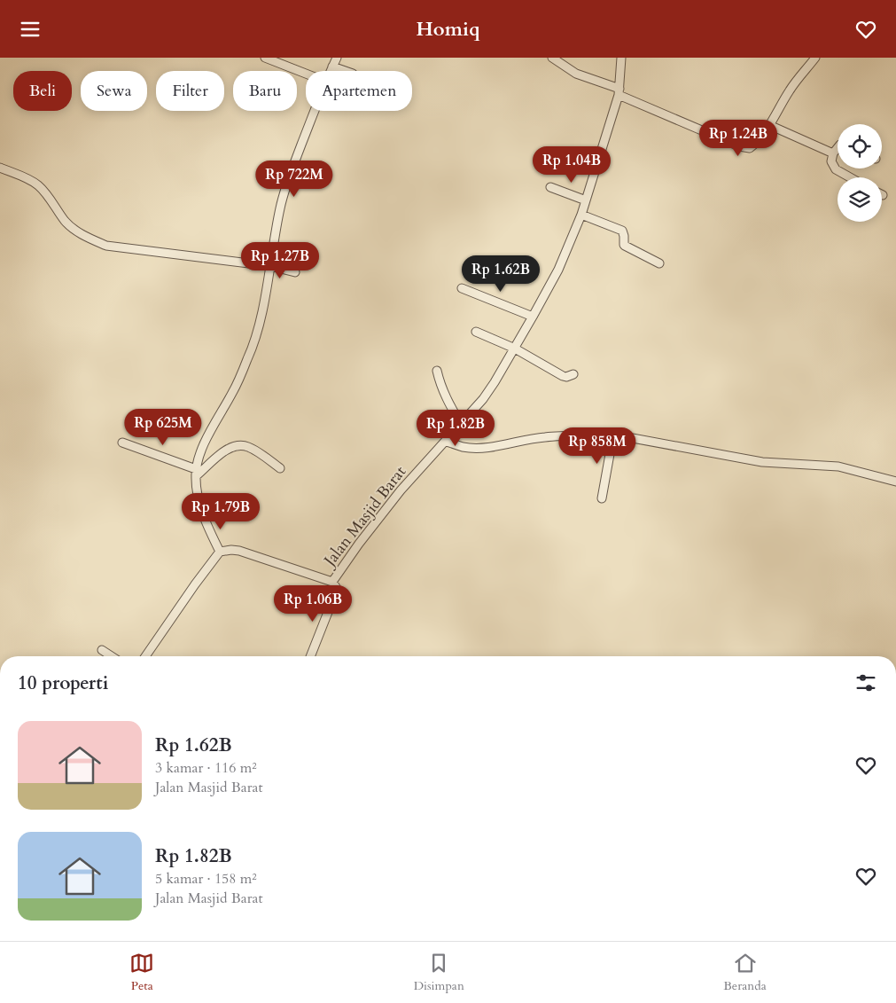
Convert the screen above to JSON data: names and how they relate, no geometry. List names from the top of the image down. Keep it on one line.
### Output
{"streets":{"street":["Jalan Masjid Barat"]},"page":{"header":"Homiq","chip":["Beli","Sewa","Filter","Baru","Apartemen"],"price":["Rp 1.24B","Rp 1.04B","Rp 722M","Rp 1.27B","Rp 1.62B","Rp 625M","Rp 1.82B","Rp 858M","Rp 1.79B","Rp 1.06B"],"heading":"10 properti","list":[{"name":"Rp 1.62B","note":"3 kamar · 116 m² · Jalan Masjid Barat"},{"name":"Rp 1.82B","note":"5 kamar · 158 m² · Jalan Masjid Barat"}],"tabs":["Peta","Disimpan","Beranda"]}}
